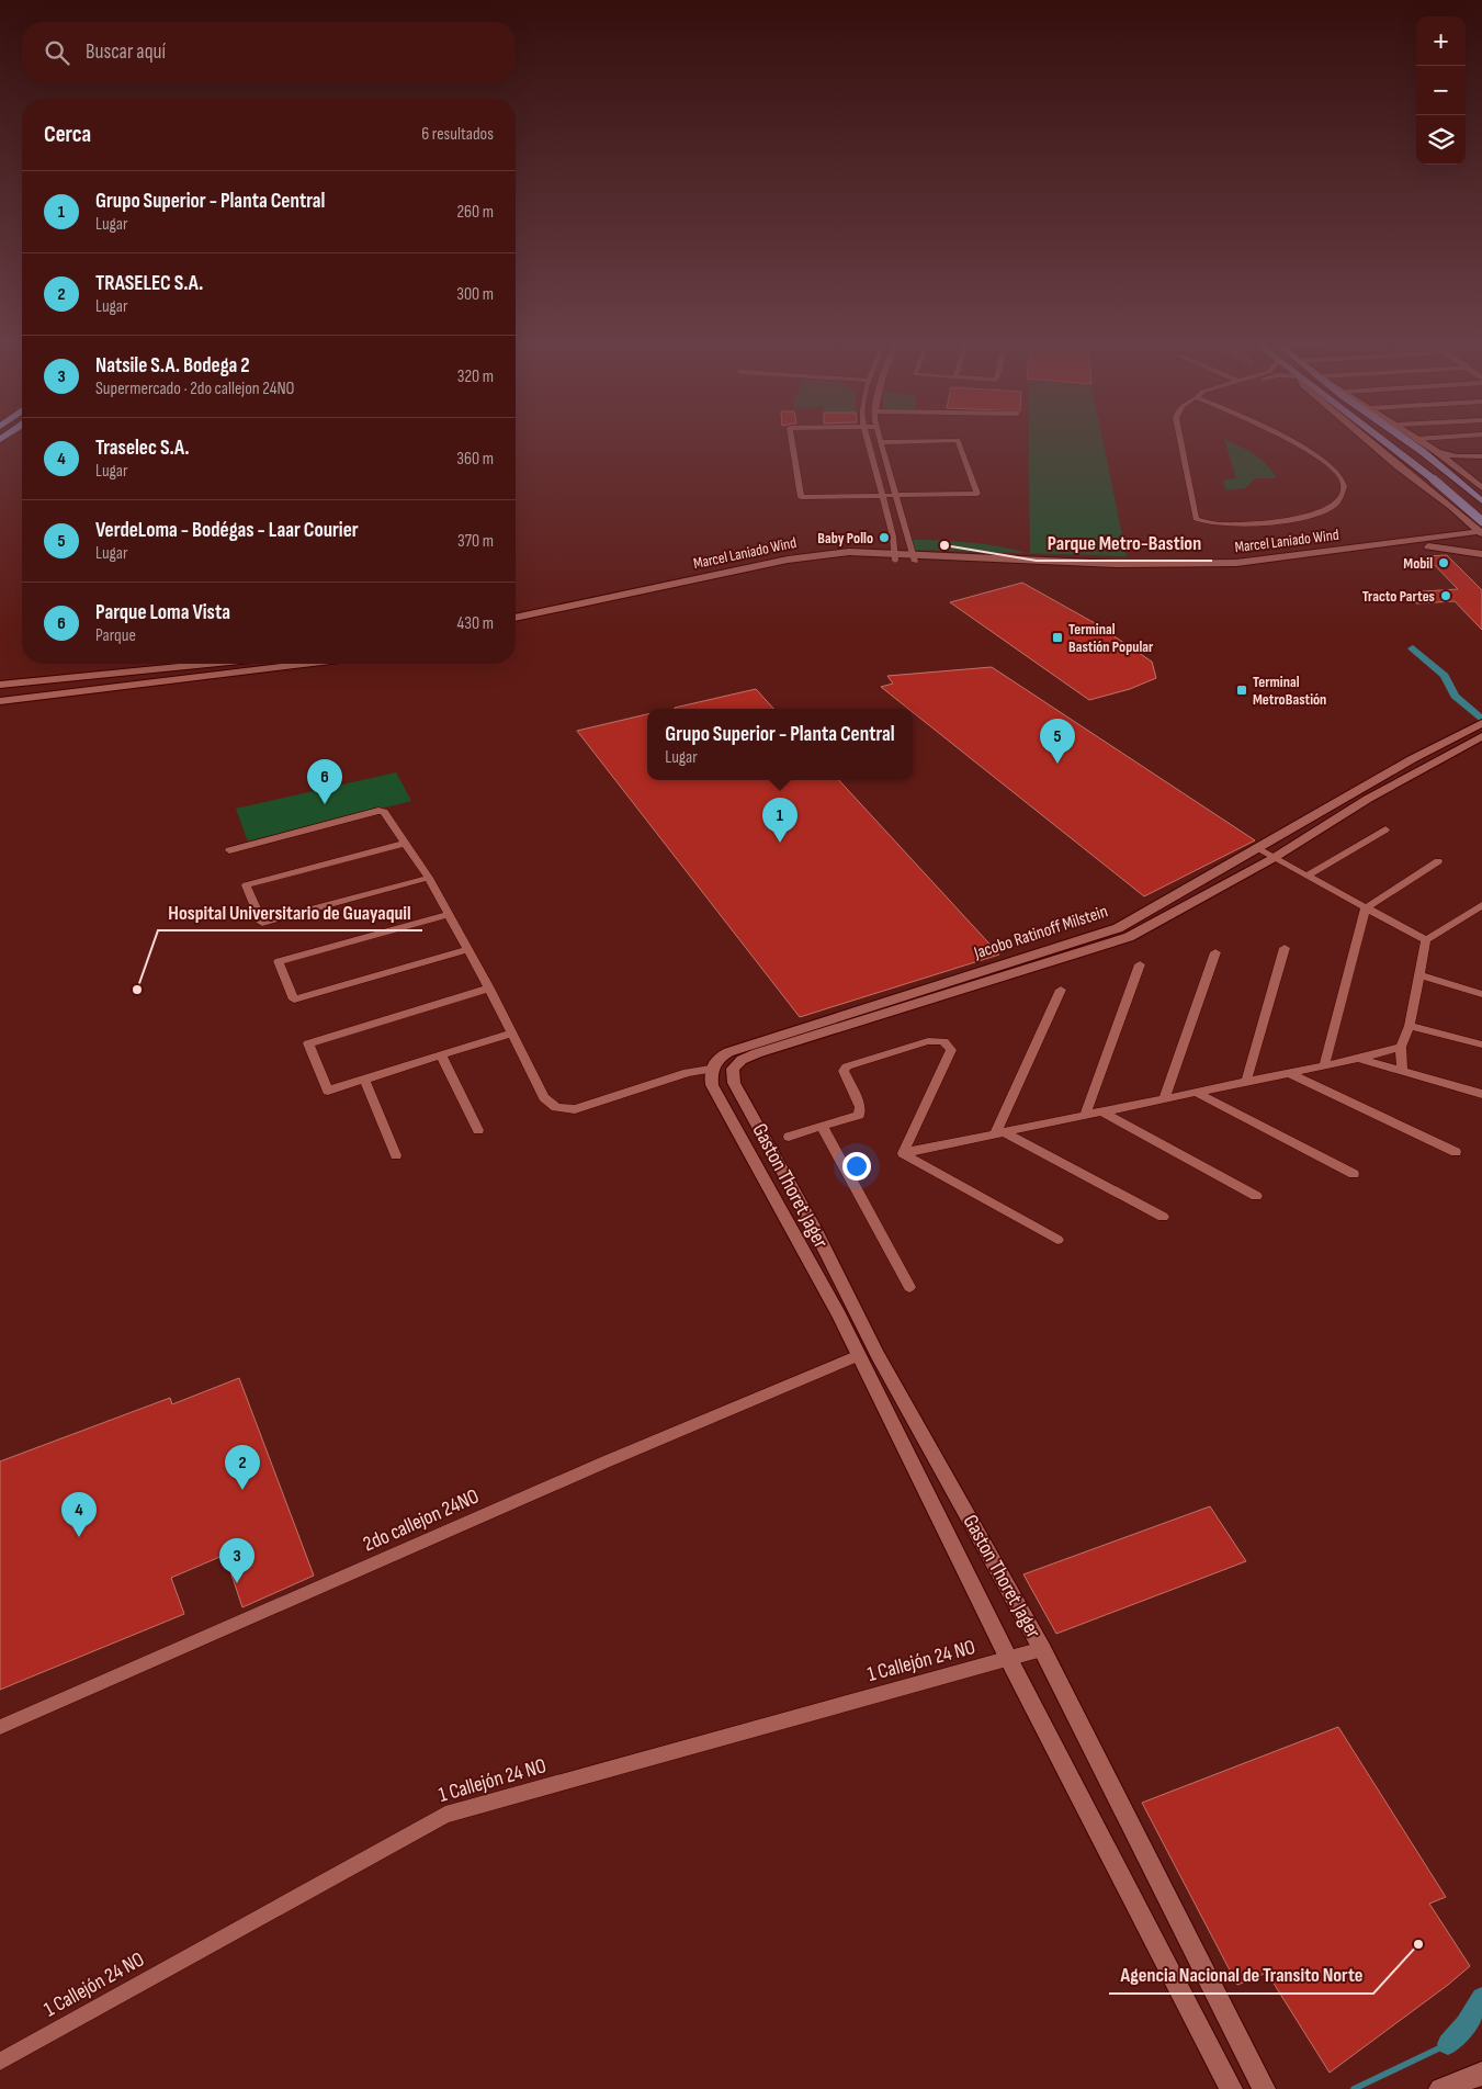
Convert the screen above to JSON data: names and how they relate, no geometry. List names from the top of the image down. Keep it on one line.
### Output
{"streets":{"main road":["Marcel Laniado Wind","Jacobo Ratinoff Milstein","Gaston Thoret Jager"],"street":["2do callejon 24NO","1 Callejón 24 NO"]},"crossings":[["Jacobo Ratinoff Milstein","Gaston Thoret Jager"],["Gaston Thoret Jager","2do callejon 24NO"],["Gaston Thoret Jager","1 Callejón 24 NO"]],"places":{"other":["Baby Pollo","Parque Metro-Bastion","Mobil","Tracto Partes","Hospital Universitario de Guayaquil","Agencia Nacional de Transito Norte"],"transit":["Terminal Bastión Popular","Terminal MetroBastión"]},"page":{"map_buttons":["+","−"],"search":"Buscar aquí","heading":["Cerca","6 resultados"],"list":[{"mark":"1","name":"Grupo Superior - Planta Central","note":"Lugar","value":"260 m"},{"mark":"2","name":"TRASELEC S.A.","note":"Lugar","value":"300 m"},{"mark":"3","name":"Natsile S.A. Bodega 2","note":"Supermercado · 2do callejon 24NO","value":"320 m"},{"mark":"4","name":"Traselec S.A.","note":"Lugar","value":"360 m"},{"mark":"5","name":"VerdeLoma - Bodégas - Laar Courier","note":"Lugar","value":"370 m"},{"mark":"6","name":"Parque Loma Vista","note":"Parque","value":"430 m"}],"popup":["Grupo Superior - Planta Central","Lugar"],"pins":["5","6","1","2","4","3"]}}
